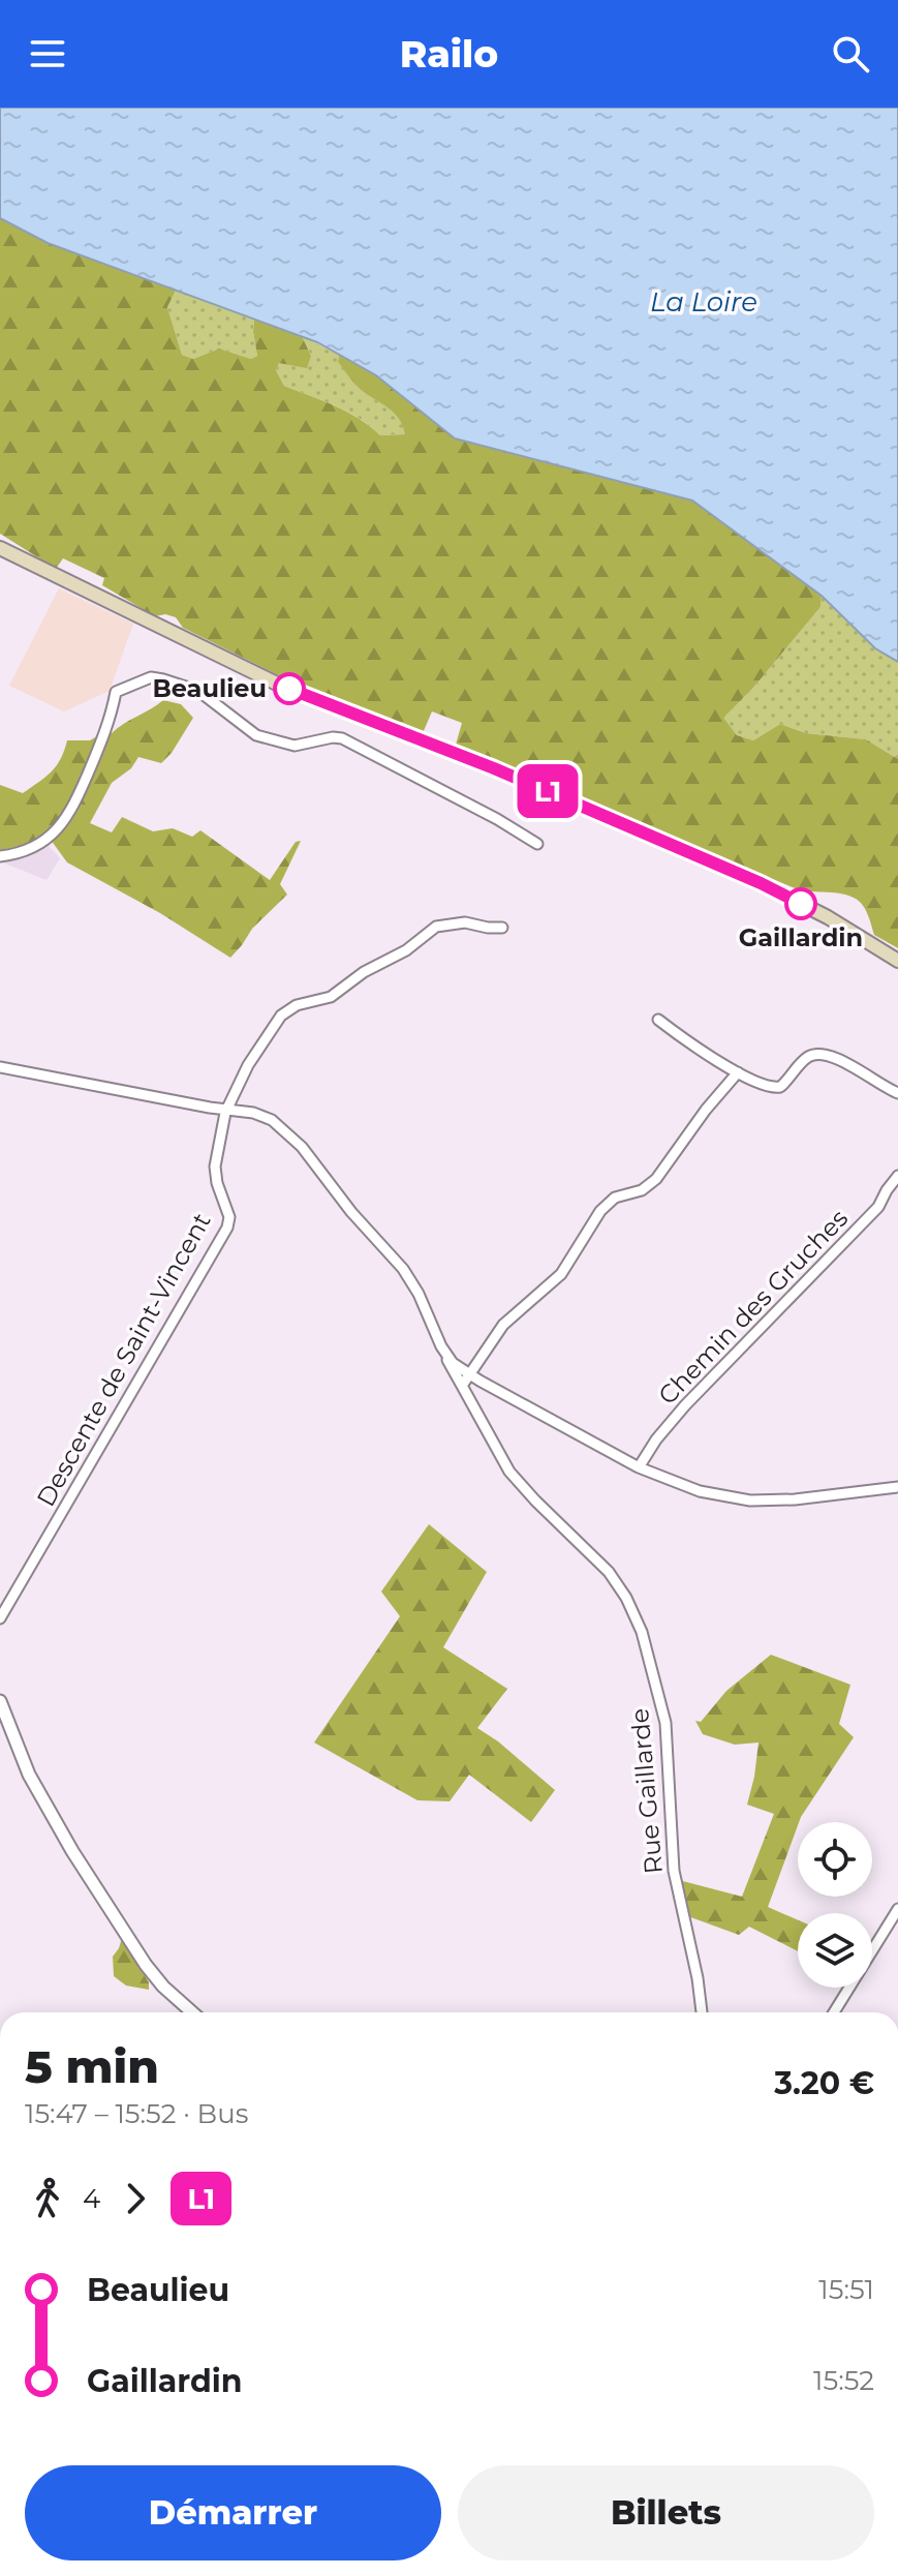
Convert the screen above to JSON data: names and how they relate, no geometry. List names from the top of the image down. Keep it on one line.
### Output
{"streets":{"street":["Chemin des Gruches","Descente de Saint-Vincent","Rue Gaillarde"]},"crossings":[["Descente de Saint-Vincent","Rue Gaillarde"]],"water":["La Loire"],"places":["Beaulieu","Gaillardin"],"lines":["bus line L1"],"page":{"header":"Railo","on_map":"L1","heading":["5 min","15:47 – 15:52 · Bus","3.20 €"],"legs":["4","L1"],"list":[{"name":"Beaulieu","value":"15:51"},{"name":"Gaillardin","value":"15:52"}],"buttons":["Démarrer","Billets"]}}
